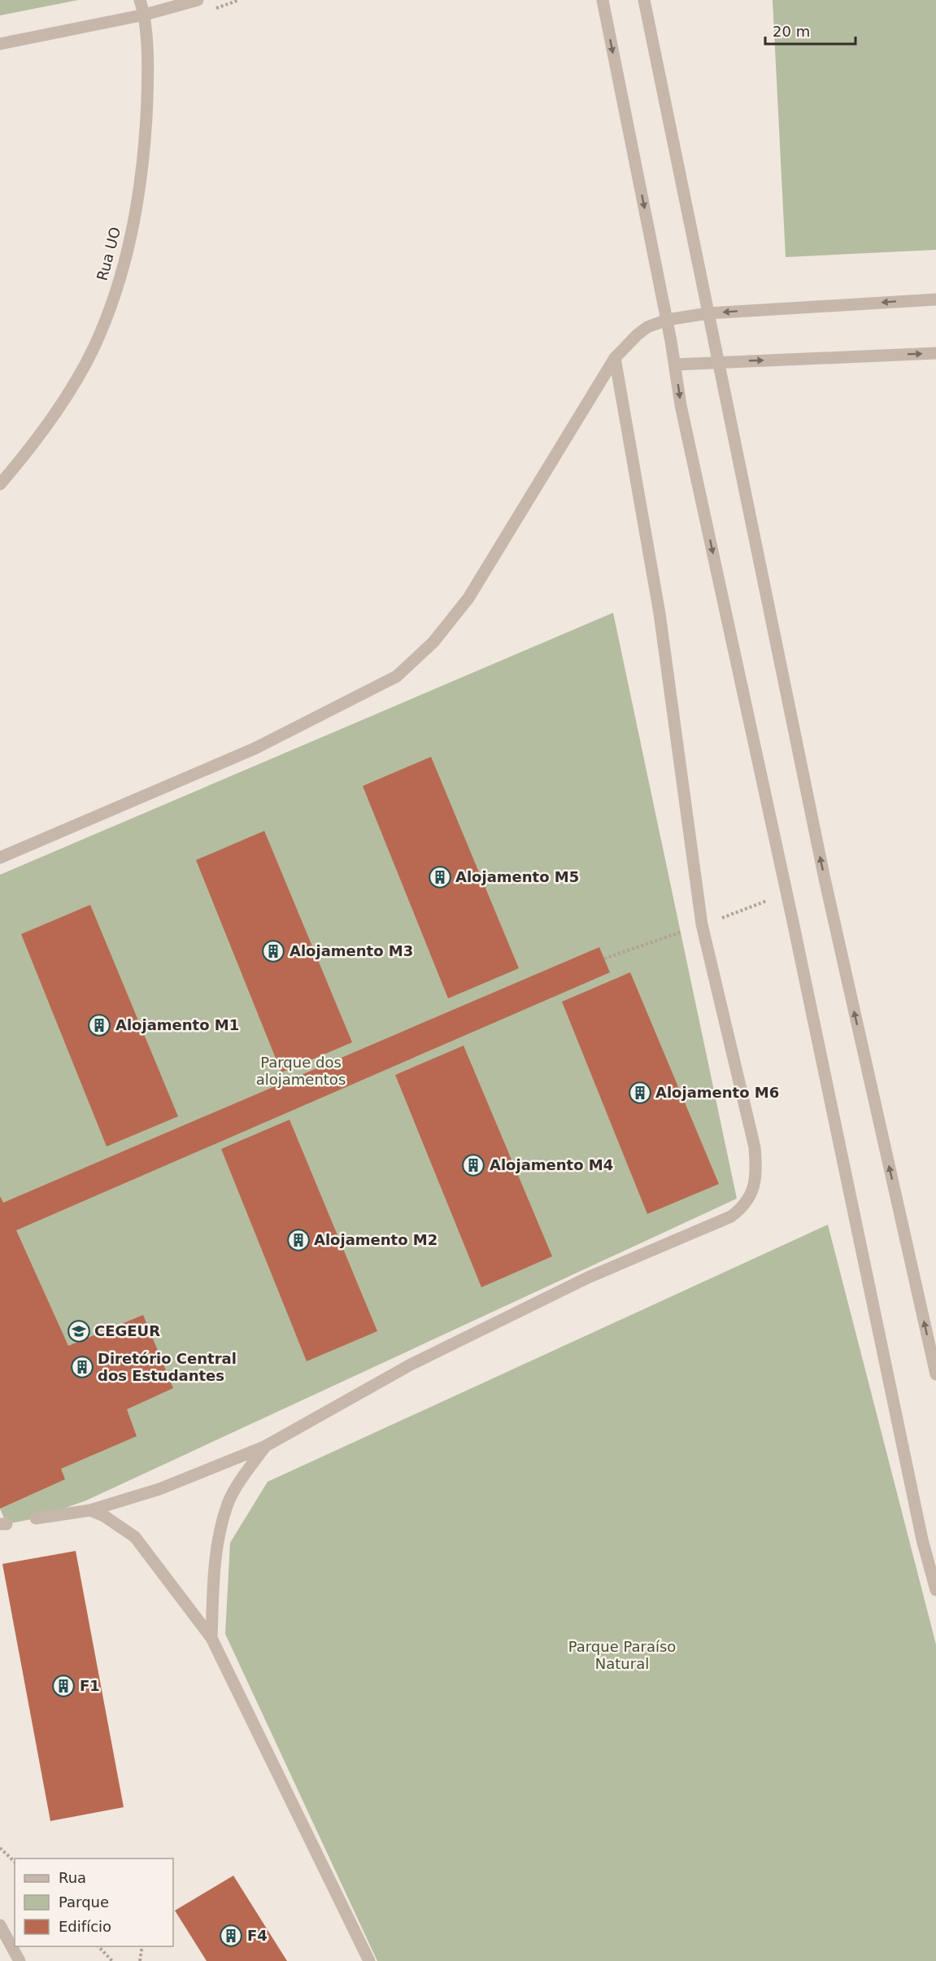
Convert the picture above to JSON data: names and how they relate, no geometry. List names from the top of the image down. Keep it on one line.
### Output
{"streets":{"street":["Rua UO"]},"parks":["Parque dos alojamentos","Parque Paraíso Natural"],"places":{"building":["Alojamento M5","Alojamento M3","Alojamento M1","Alojamento M6","Alojamento M4","Alojamento M2","Diretório Central dos Estudantes","F1","F4"],"school or university":["CEGEUR"]},"legend":["Rua","Parque","Edifício"],"scale_bar":"20 m"}
